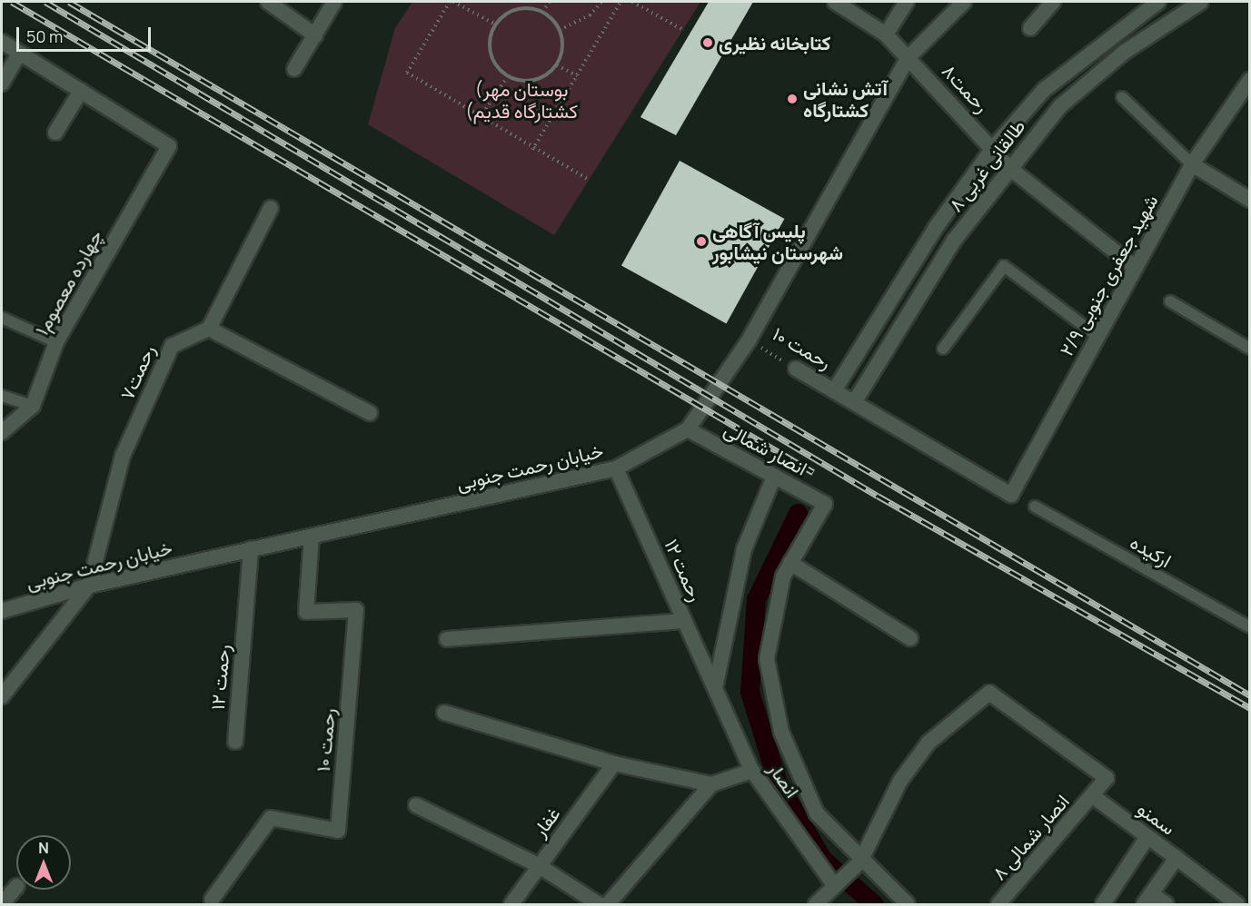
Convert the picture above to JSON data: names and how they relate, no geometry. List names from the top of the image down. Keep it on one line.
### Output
{"streets":{"street":["رحمت۸","طالقانی غربی ۸","شهید جعفری جنوبی ۲/۹","چهارده معصوم۱","رحمت ۱۰","رحمت۷","انصار شمالی","خیابان رحمت جنوبی","رحمت ۱۲","انصار","سمنو","غفار","انصار شمالی ۸"],"lane":["ارکیده"]},"crossings":[["رحمت۸","طالقانی غربی ۸"],["رحمت۸","شهید جعفری جنوبی ۲/۹"],["رحمت۸","خیابان رحمت جنوبی"],["طالقانی غربی ۸","رحمت ۱۰"],["شهید جعفری جنوبی ۲/۹","رحمت ۱۰"],["رحمت ۱۰","خیابان رحمت جنوبی"],["رحمت۷","خیابان رحمت جنوبی"],["انصار شمالی","خیابان رحمت جنوبی"],["خیابان رحمت جنوبی","رحمت ۱۲"],["رحمت ۱۲","انصار"],["سمنو","انصار شمالی ۸"]],"parks":["(بوستان مهر (کشتارگاه قدیم"],"places":["کتابخانه نظیری","آتش نشانی کشتارگاه","پلیس آگاهی شهرستان نیشابور"],"scale_bar":"50 m","north":"top"}
